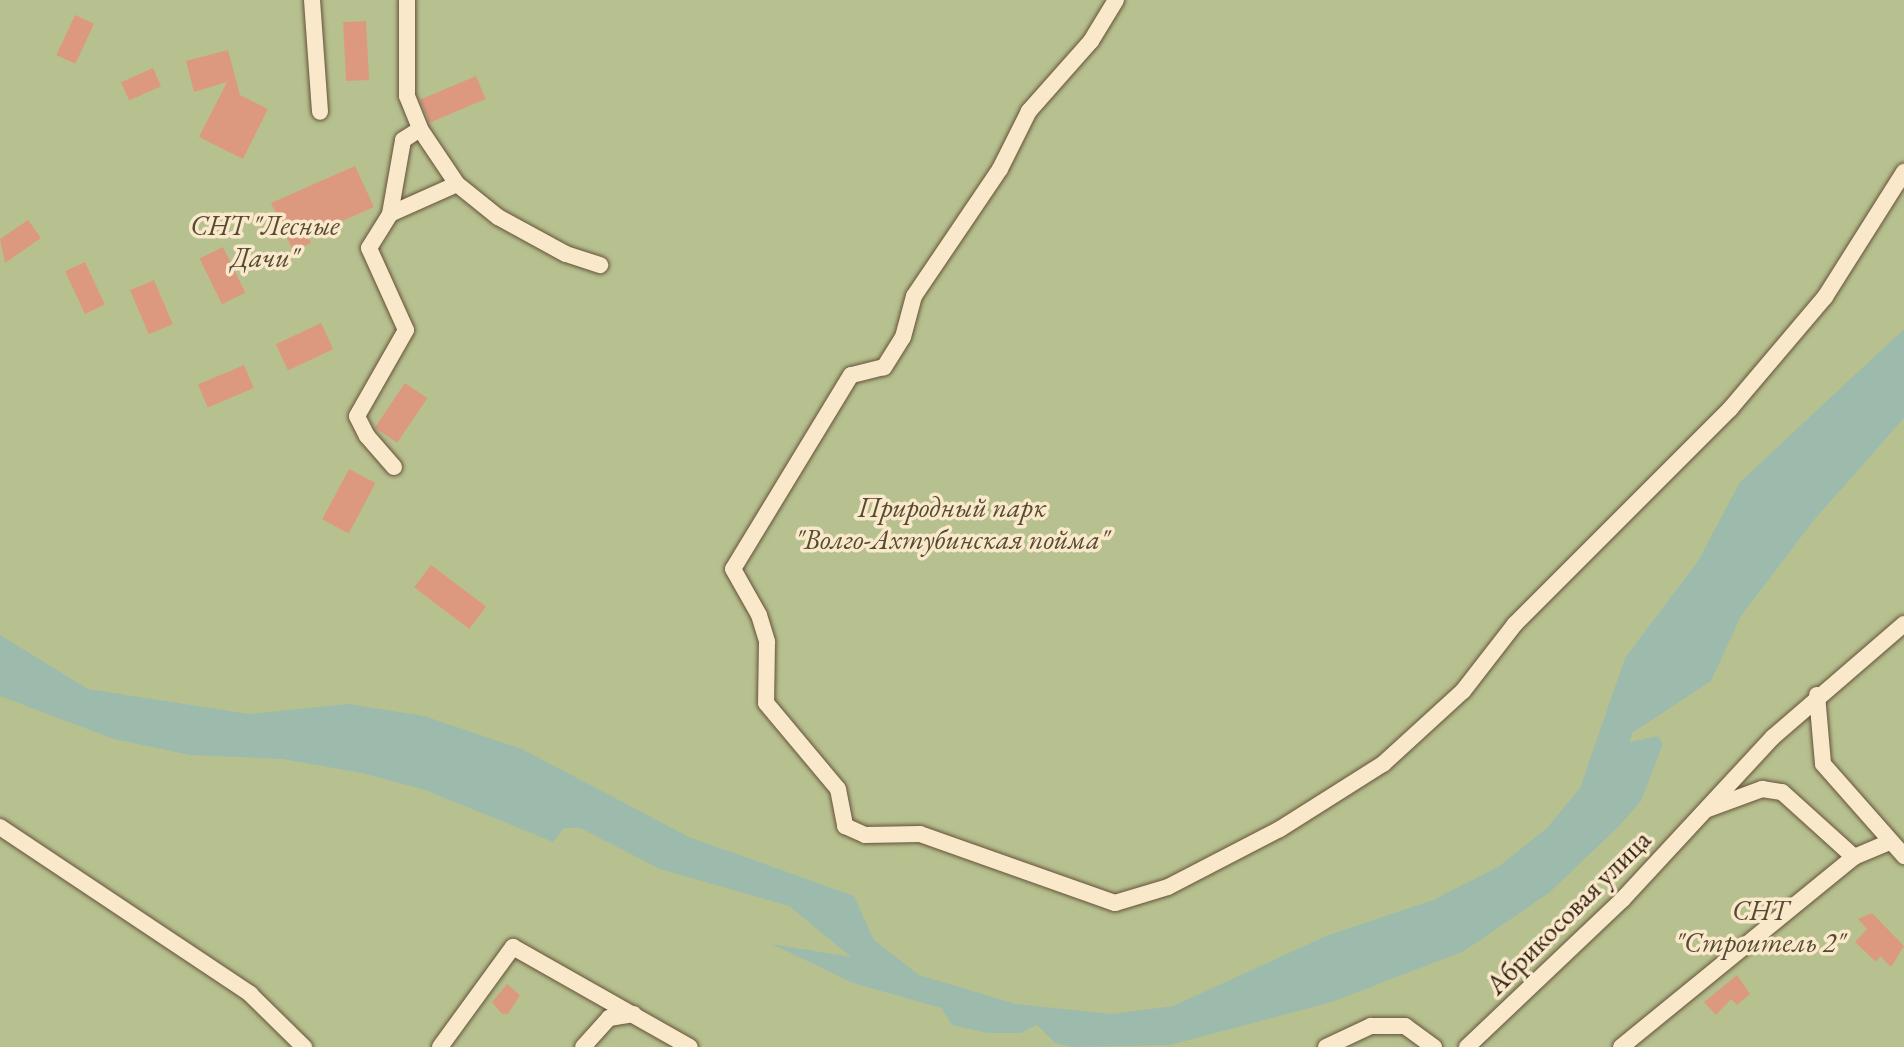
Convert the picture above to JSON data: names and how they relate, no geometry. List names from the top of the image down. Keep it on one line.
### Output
{"streets":{"street":["Абрикосовая улица"]},"parks":["СНТ \"Лесные Дачи\"","Природный парк \"Волго-Ахтубинская пойма\"","СНТ \"Строитель 2\""]}
